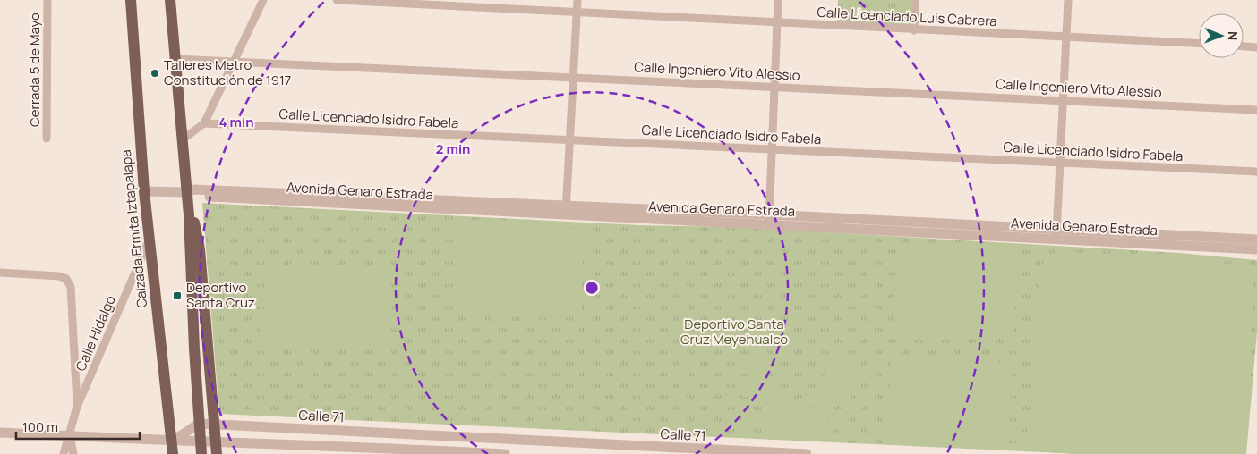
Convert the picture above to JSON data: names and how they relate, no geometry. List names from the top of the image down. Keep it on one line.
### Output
{"streets":{"main road":["Calzada Ermita Iztapalapa"],"street":["Calle Licenciado Luis Cabrera","Cerrada 5 de Mayo","Calle Ingeniero Vito Alessio","Calle Licenciado Isidro Fabela","Avenida Genaro Estrada","Calle Hidalgo","Calle 71"]},"crossings":[["Avenida Genaro Estrada","Calzada Ermita Iztapalapa"],["Calzada Ermita Iztapalapa","Calle Hidalgo"]],"parks":["Deportivo Santa Cruz Meyehualco"],"places":{"other":["Talleres Metro Constitución de 1917"],"transit":["Deportivo Santa Cruz"]},"scale_bar":"100 m","north":"right","rings":["4 min","2 min"]}
